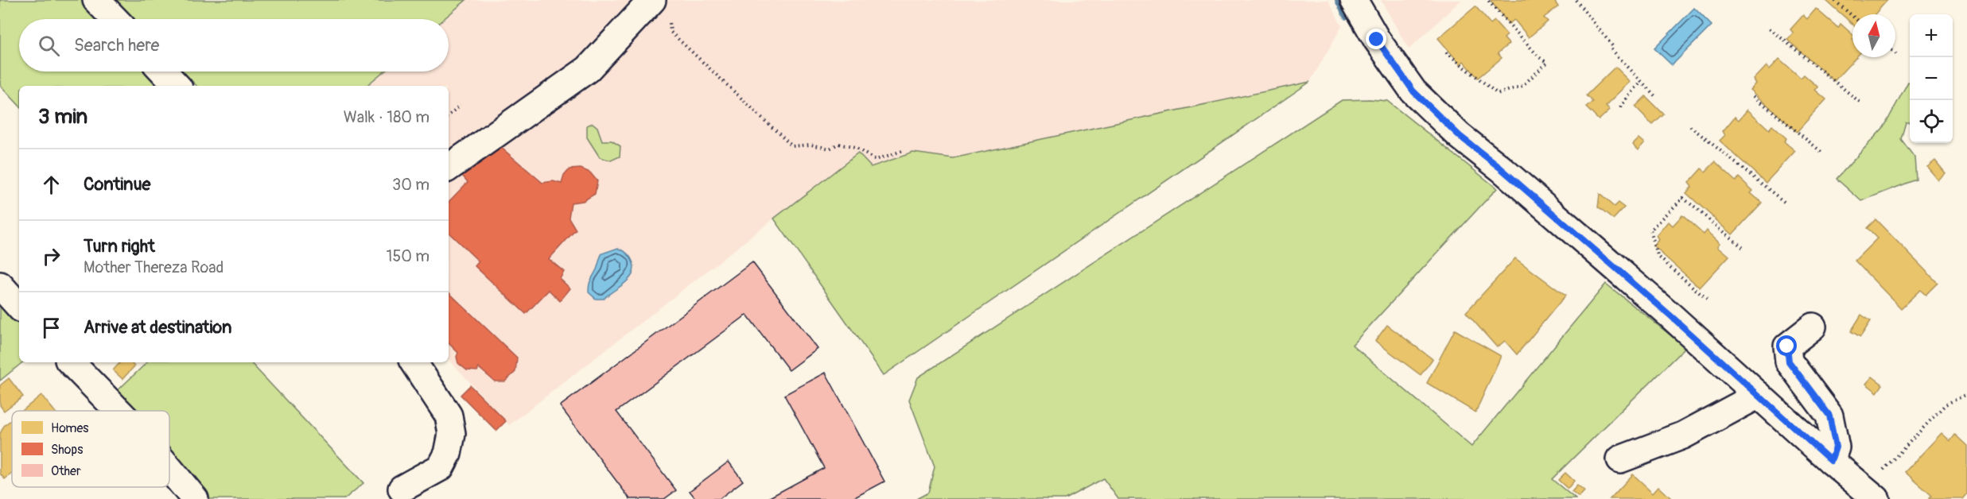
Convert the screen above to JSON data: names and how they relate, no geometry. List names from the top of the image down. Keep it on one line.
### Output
{"legend":["Homes","Shops","Other"],"north":"top","page":{"map_buttons":["+","−"],"search":"Search here","heading":["3 min","Walk · 180 m"],"list":[["Continue","30 m"],["Turn right","Mother Thereza Road","150 m"],"Arrive at destination"]}}
